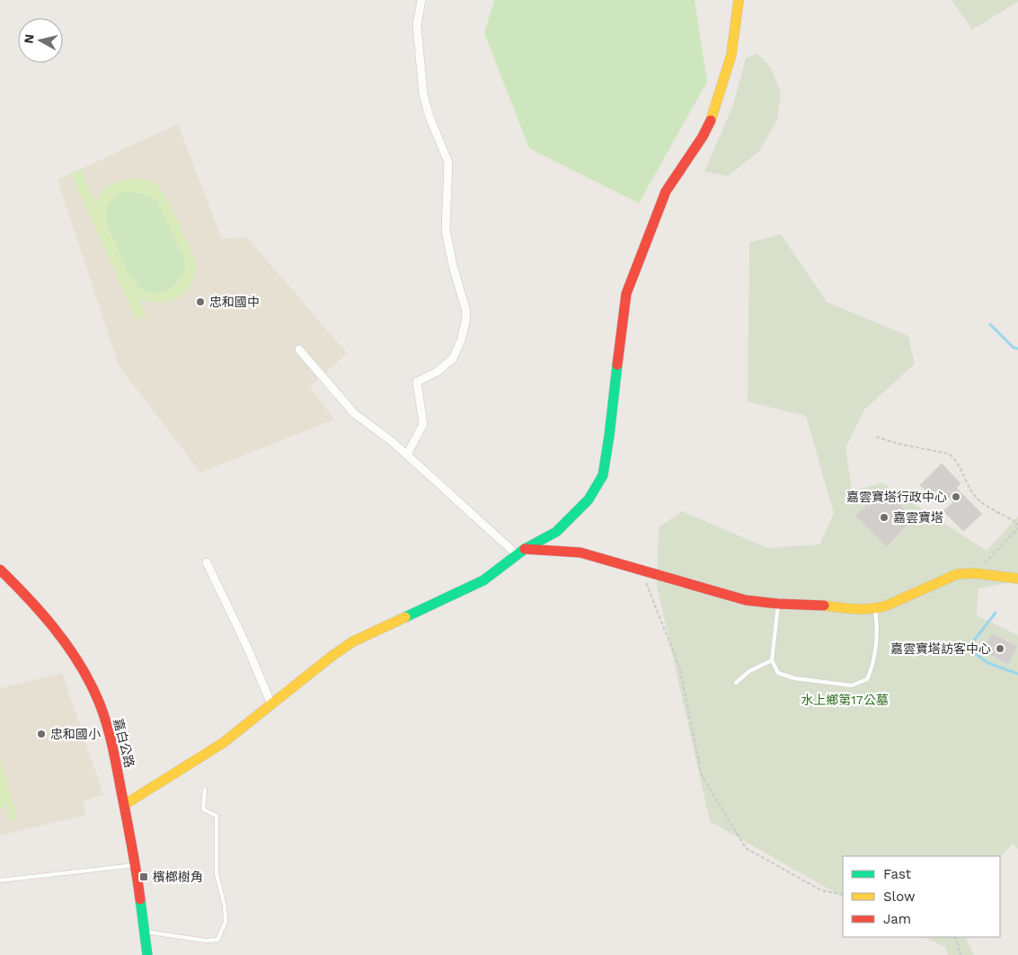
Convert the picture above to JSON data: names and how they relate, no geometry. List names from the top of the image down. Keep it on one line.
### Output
{"streets":{"street":["嘉白公路"]},"parks":["水上鄉第17公墓"],"places":{"other":["忠和國中","嘉雲寶塔行政中心","嘉雲寶塔","嘉雲寶塔訪客中心","忠和國小"],"transit":["檳榔樹角"]},"legend":["Fast","Slow","Jam"],"north":"left"}
